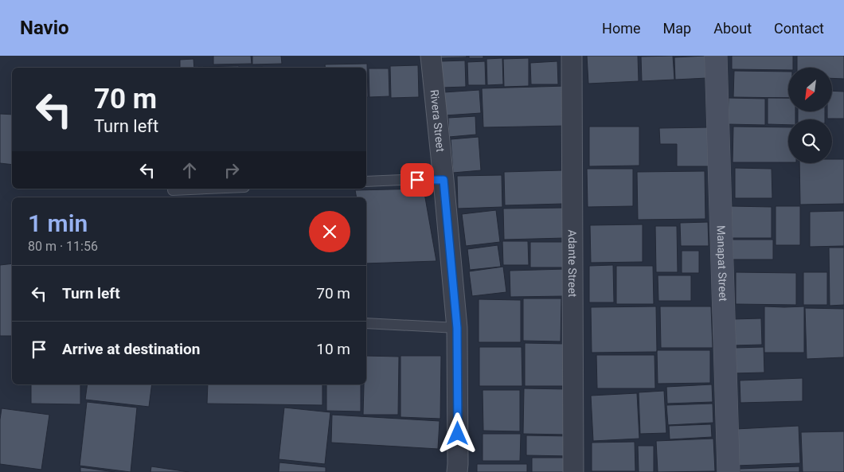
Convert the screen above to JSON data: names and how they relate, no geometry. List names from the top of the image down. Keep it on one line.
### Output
{"streets":{"main road":["Manapat Street"],"street":["Rivera Street","Adante Street"]},"north":"bottom left","page":{"header":"Navio","nav":["Home","Map","About","Contact"],"turn":["70 m","Turn left"],"heading":["1 min","80 m · 11:56"],"list":[{"name":"Turn left","value":"70 m"},{"name":"Arrive at destination","value":"10 m"}]}}
